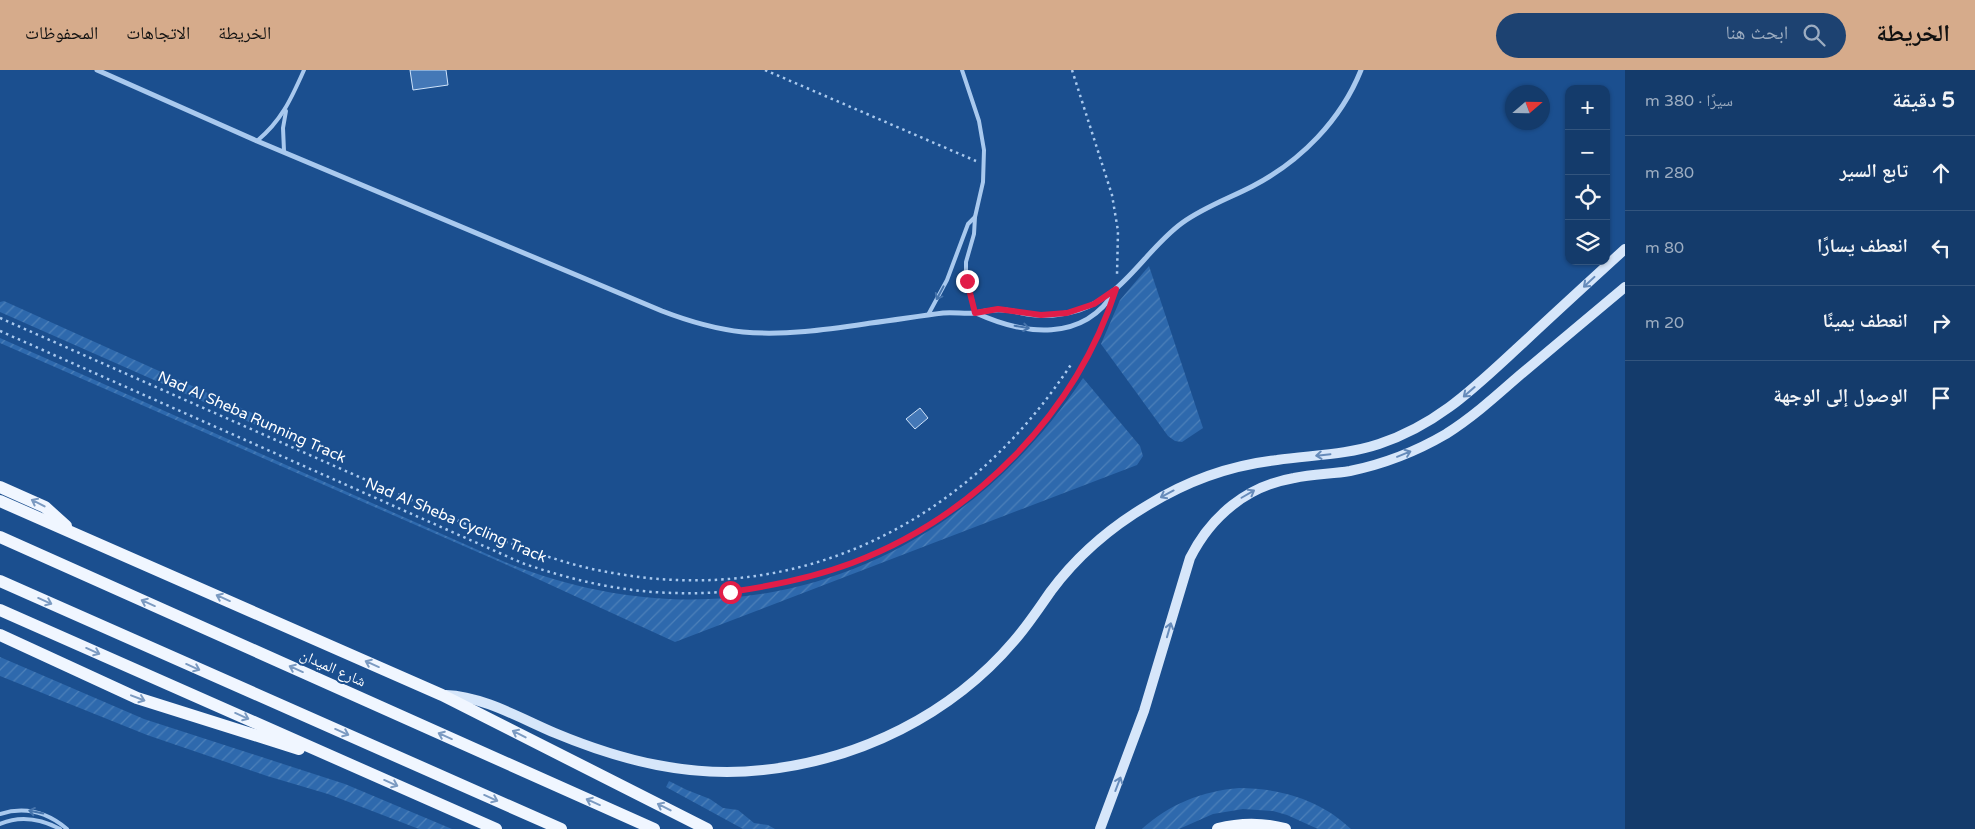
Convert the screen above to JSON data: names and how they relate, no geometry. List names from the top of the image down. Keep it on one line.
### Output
{"streets":{"main road":["شارع الميدان"],"path":["Nad Al Sheba Running Track","Nad Al Sheba Cycling Track"]},"north":"right","page":{"header":"الخريطة","search":"ابحث هنا","nav":["الخريطة","الاتجاهات","المحفوظات"],"heading":["5 دقيقة","سيرًا · 380 m"],"map_buttons":["+","−"],"list":[["تابع السير","280 m"],["انعطف يسارًا","80 m"],["انعطف يمينًا","20 m"],"الوصول إلى الوجهة"]}}
